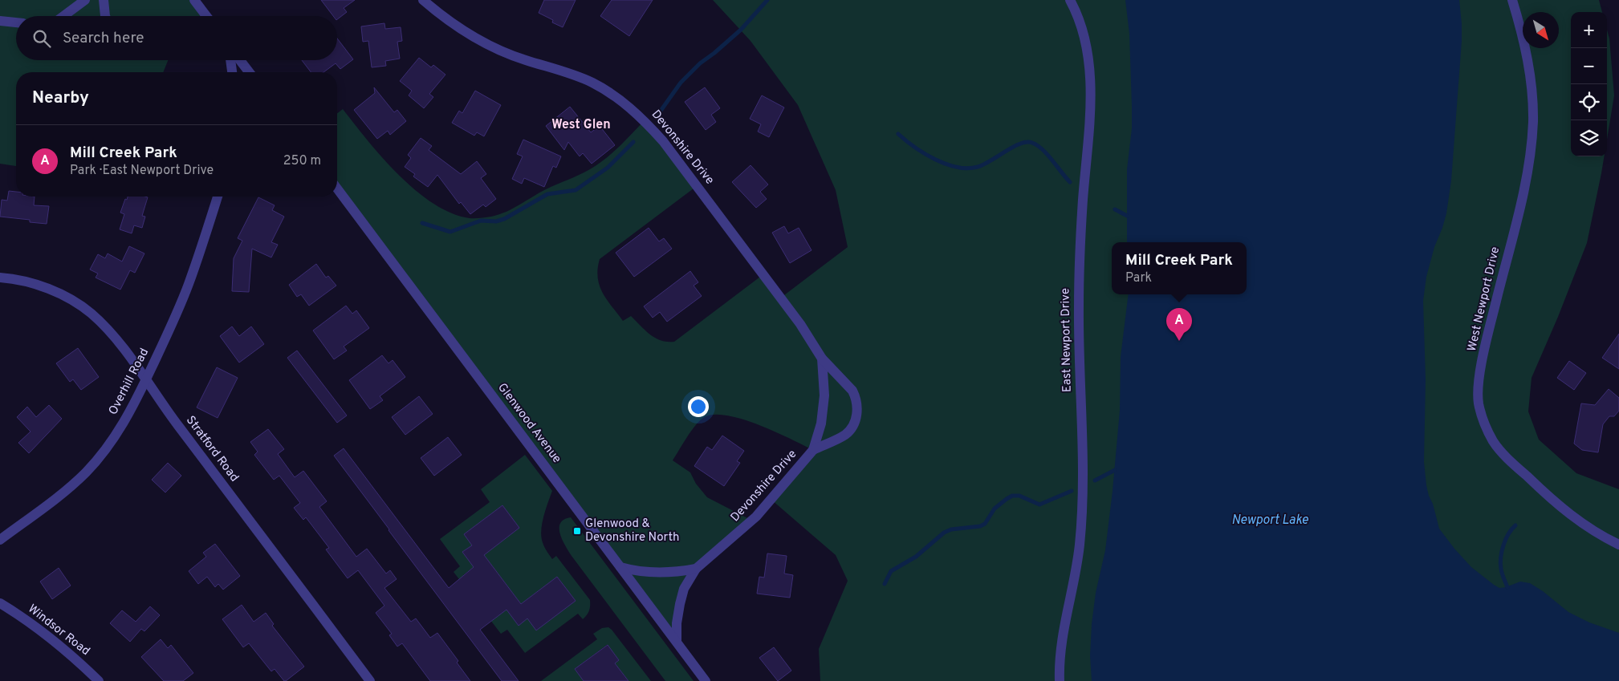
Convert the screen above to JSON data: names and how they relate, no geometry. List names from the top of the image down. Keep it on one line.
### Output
{"streets":{"street":["Devonshire Drive","West Newport Drive","East Newport Drive","Overhill Road","Glenwood Avenue","Stratford Road","Windsor Road"]},"crossings":[["Devonshire Drive","Glenwood Avenue"],["Overhill Road","Stratford Road"]],"districts":["West Glen"],"water":["Newport Lake"],"places":{"transit":["Glenwood & Devonshire North"]},"north":"bottom right","page":{"map_buttons":["+","−"],"search":"Search here","heading":"Nearby","list":[{"mark":"A","name":"Mill Creek Park","note":"Park · East Newport Drive","value":"250 m"}],"popup":["Mill Creek Park","Park"],"pins":"A"}}
